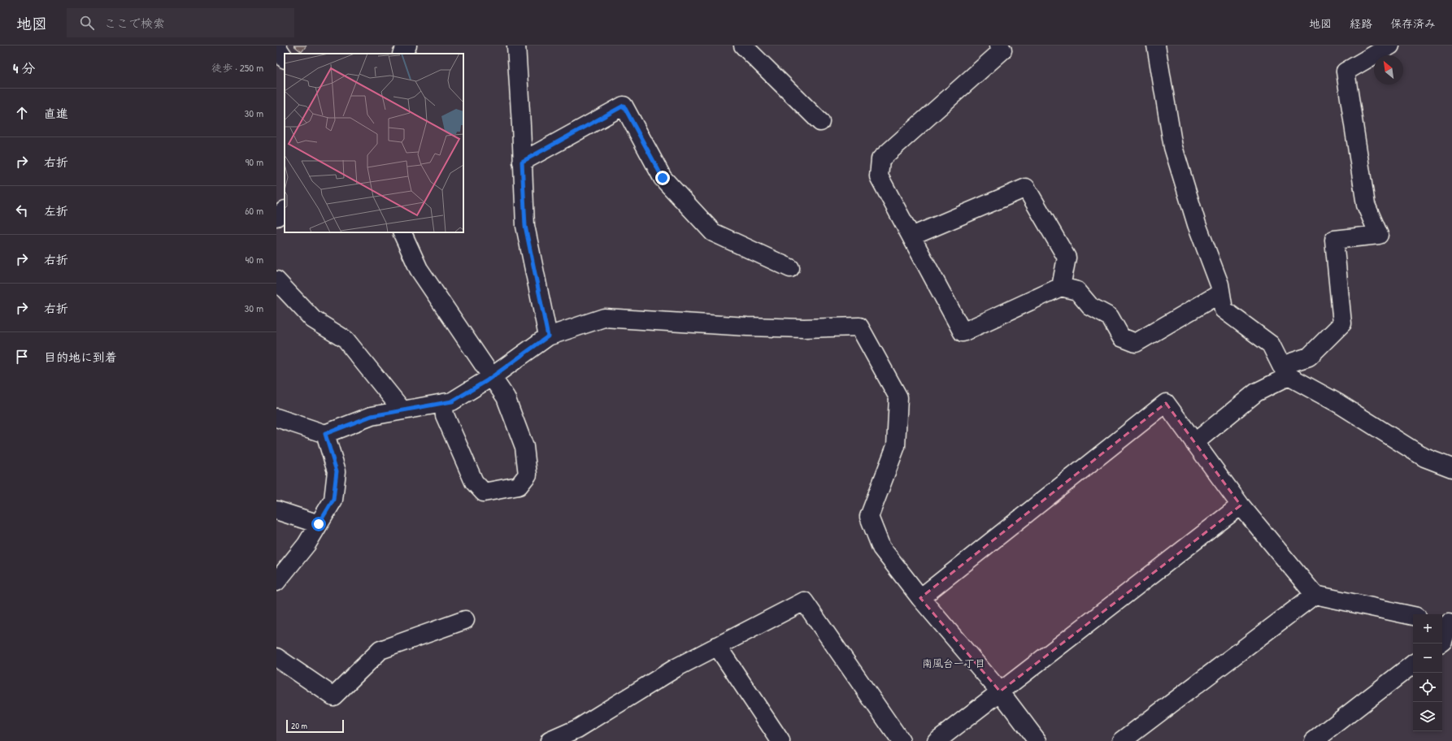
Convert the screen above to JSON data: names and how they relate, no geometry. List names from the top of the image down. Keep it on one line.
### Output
{"districts":["南風台一丁目"],"scale_bar":"20 m","north":"top left","page":{"header":"地図","search":"ここで検索","nav":["地図","経路","保存済み"],"heading":["4 分","徒歩 · 250 m"],"list":[["直進","30 m"],["右折","90 m"],["左折","60 m"],["右折","40 m"],["右折","30 m"],"目的地に到着"],"map_buttons":["+","−"],"scale":"20 m"}}
